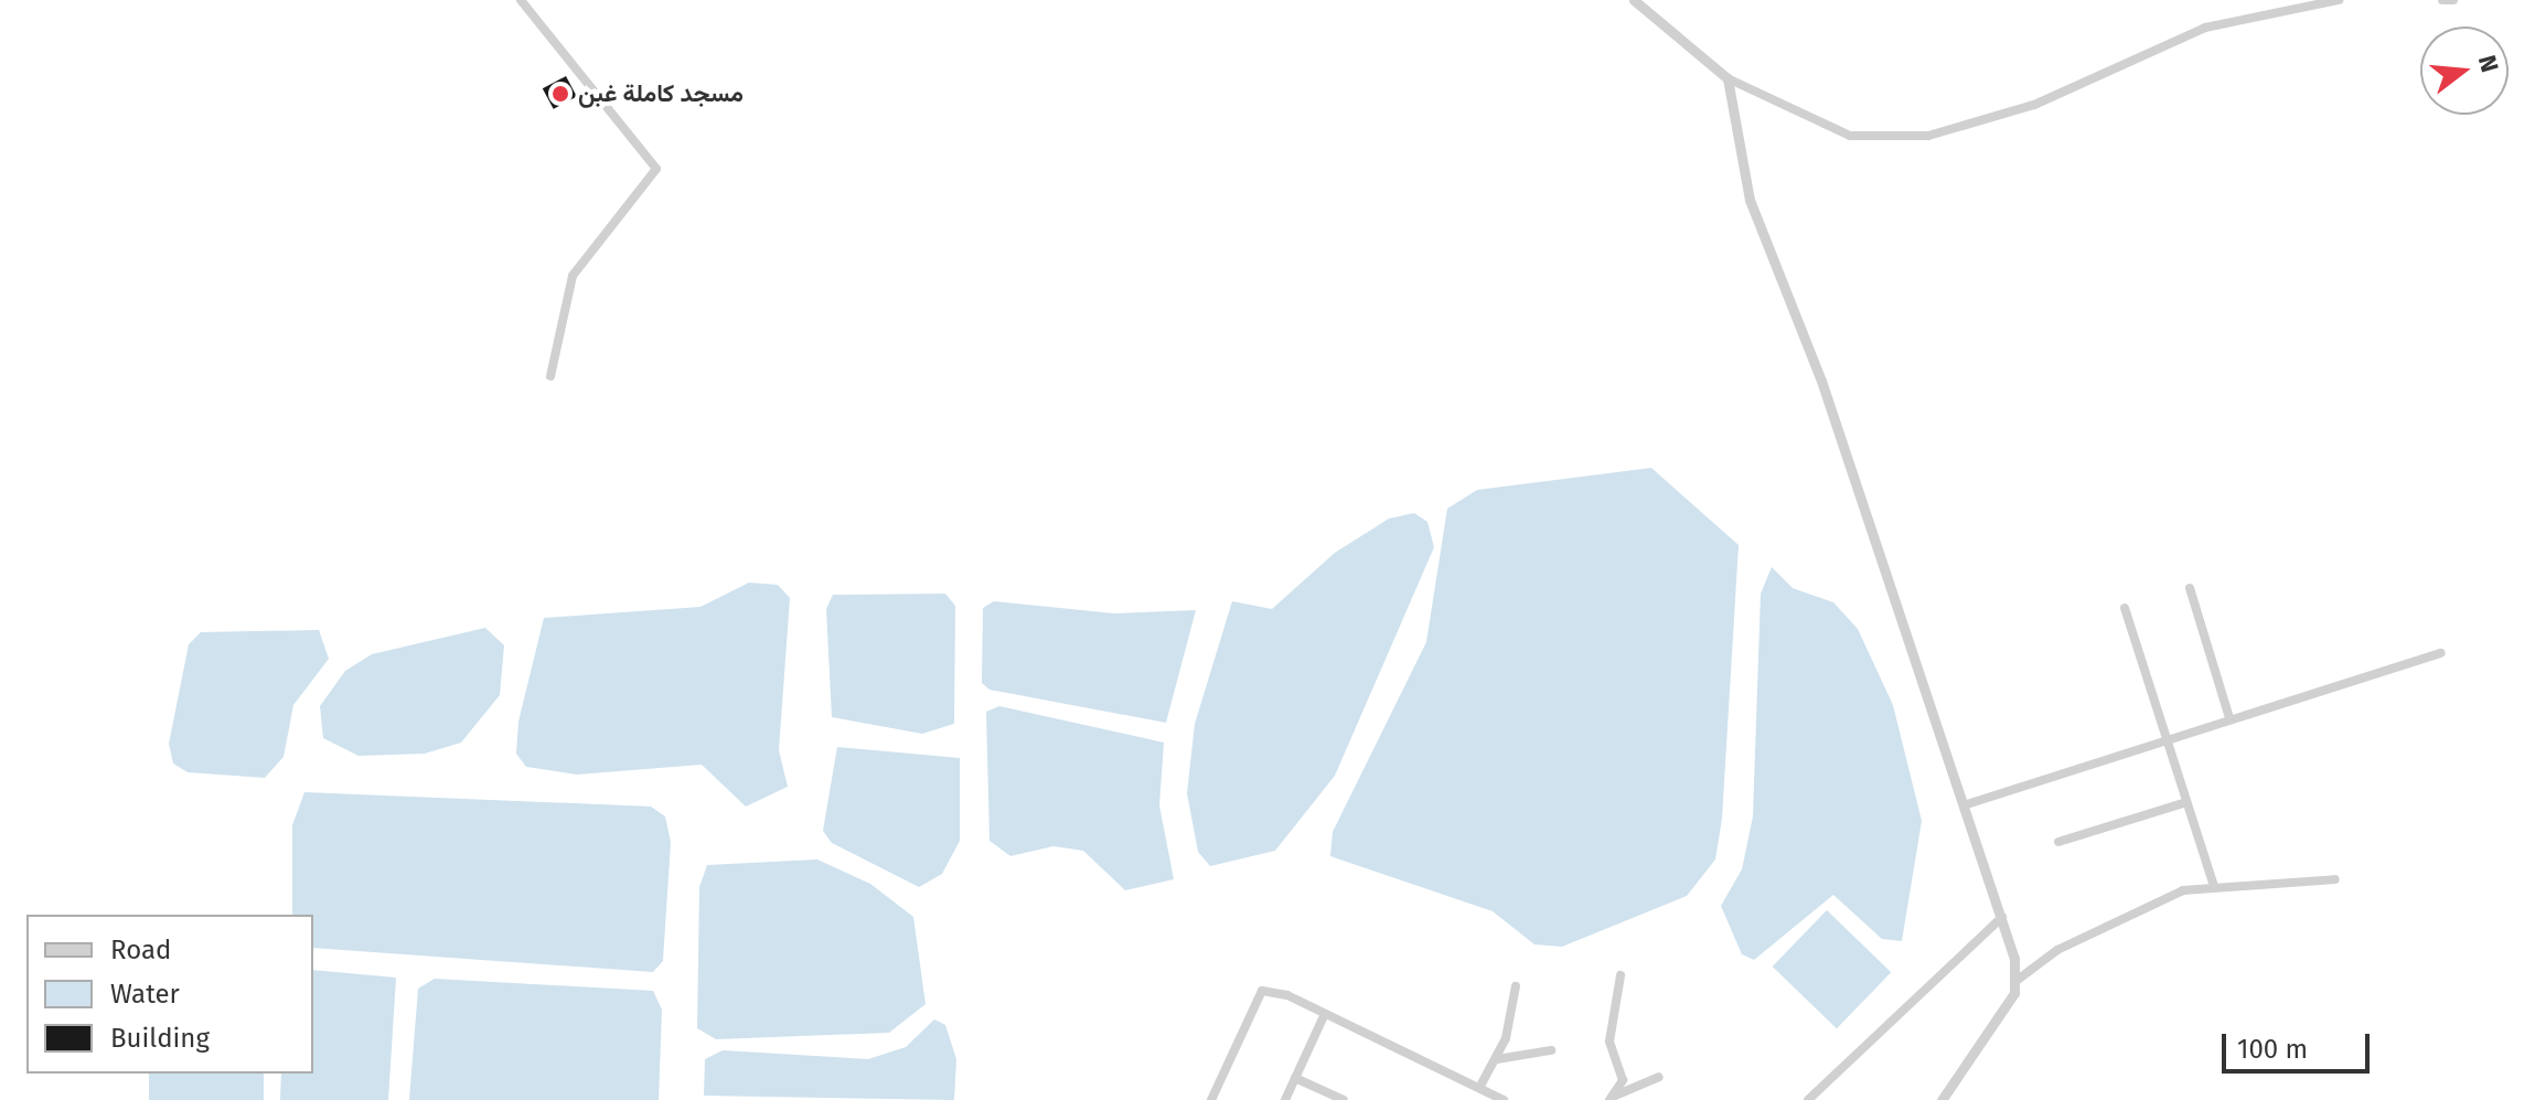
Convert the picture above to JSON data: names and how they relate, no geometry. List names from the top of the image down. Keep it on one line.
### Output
{"places":["مسجد كاملة غبن"],"legend":["Road","Water","Building"],"scale_bar":"100 m","north":"right"}
